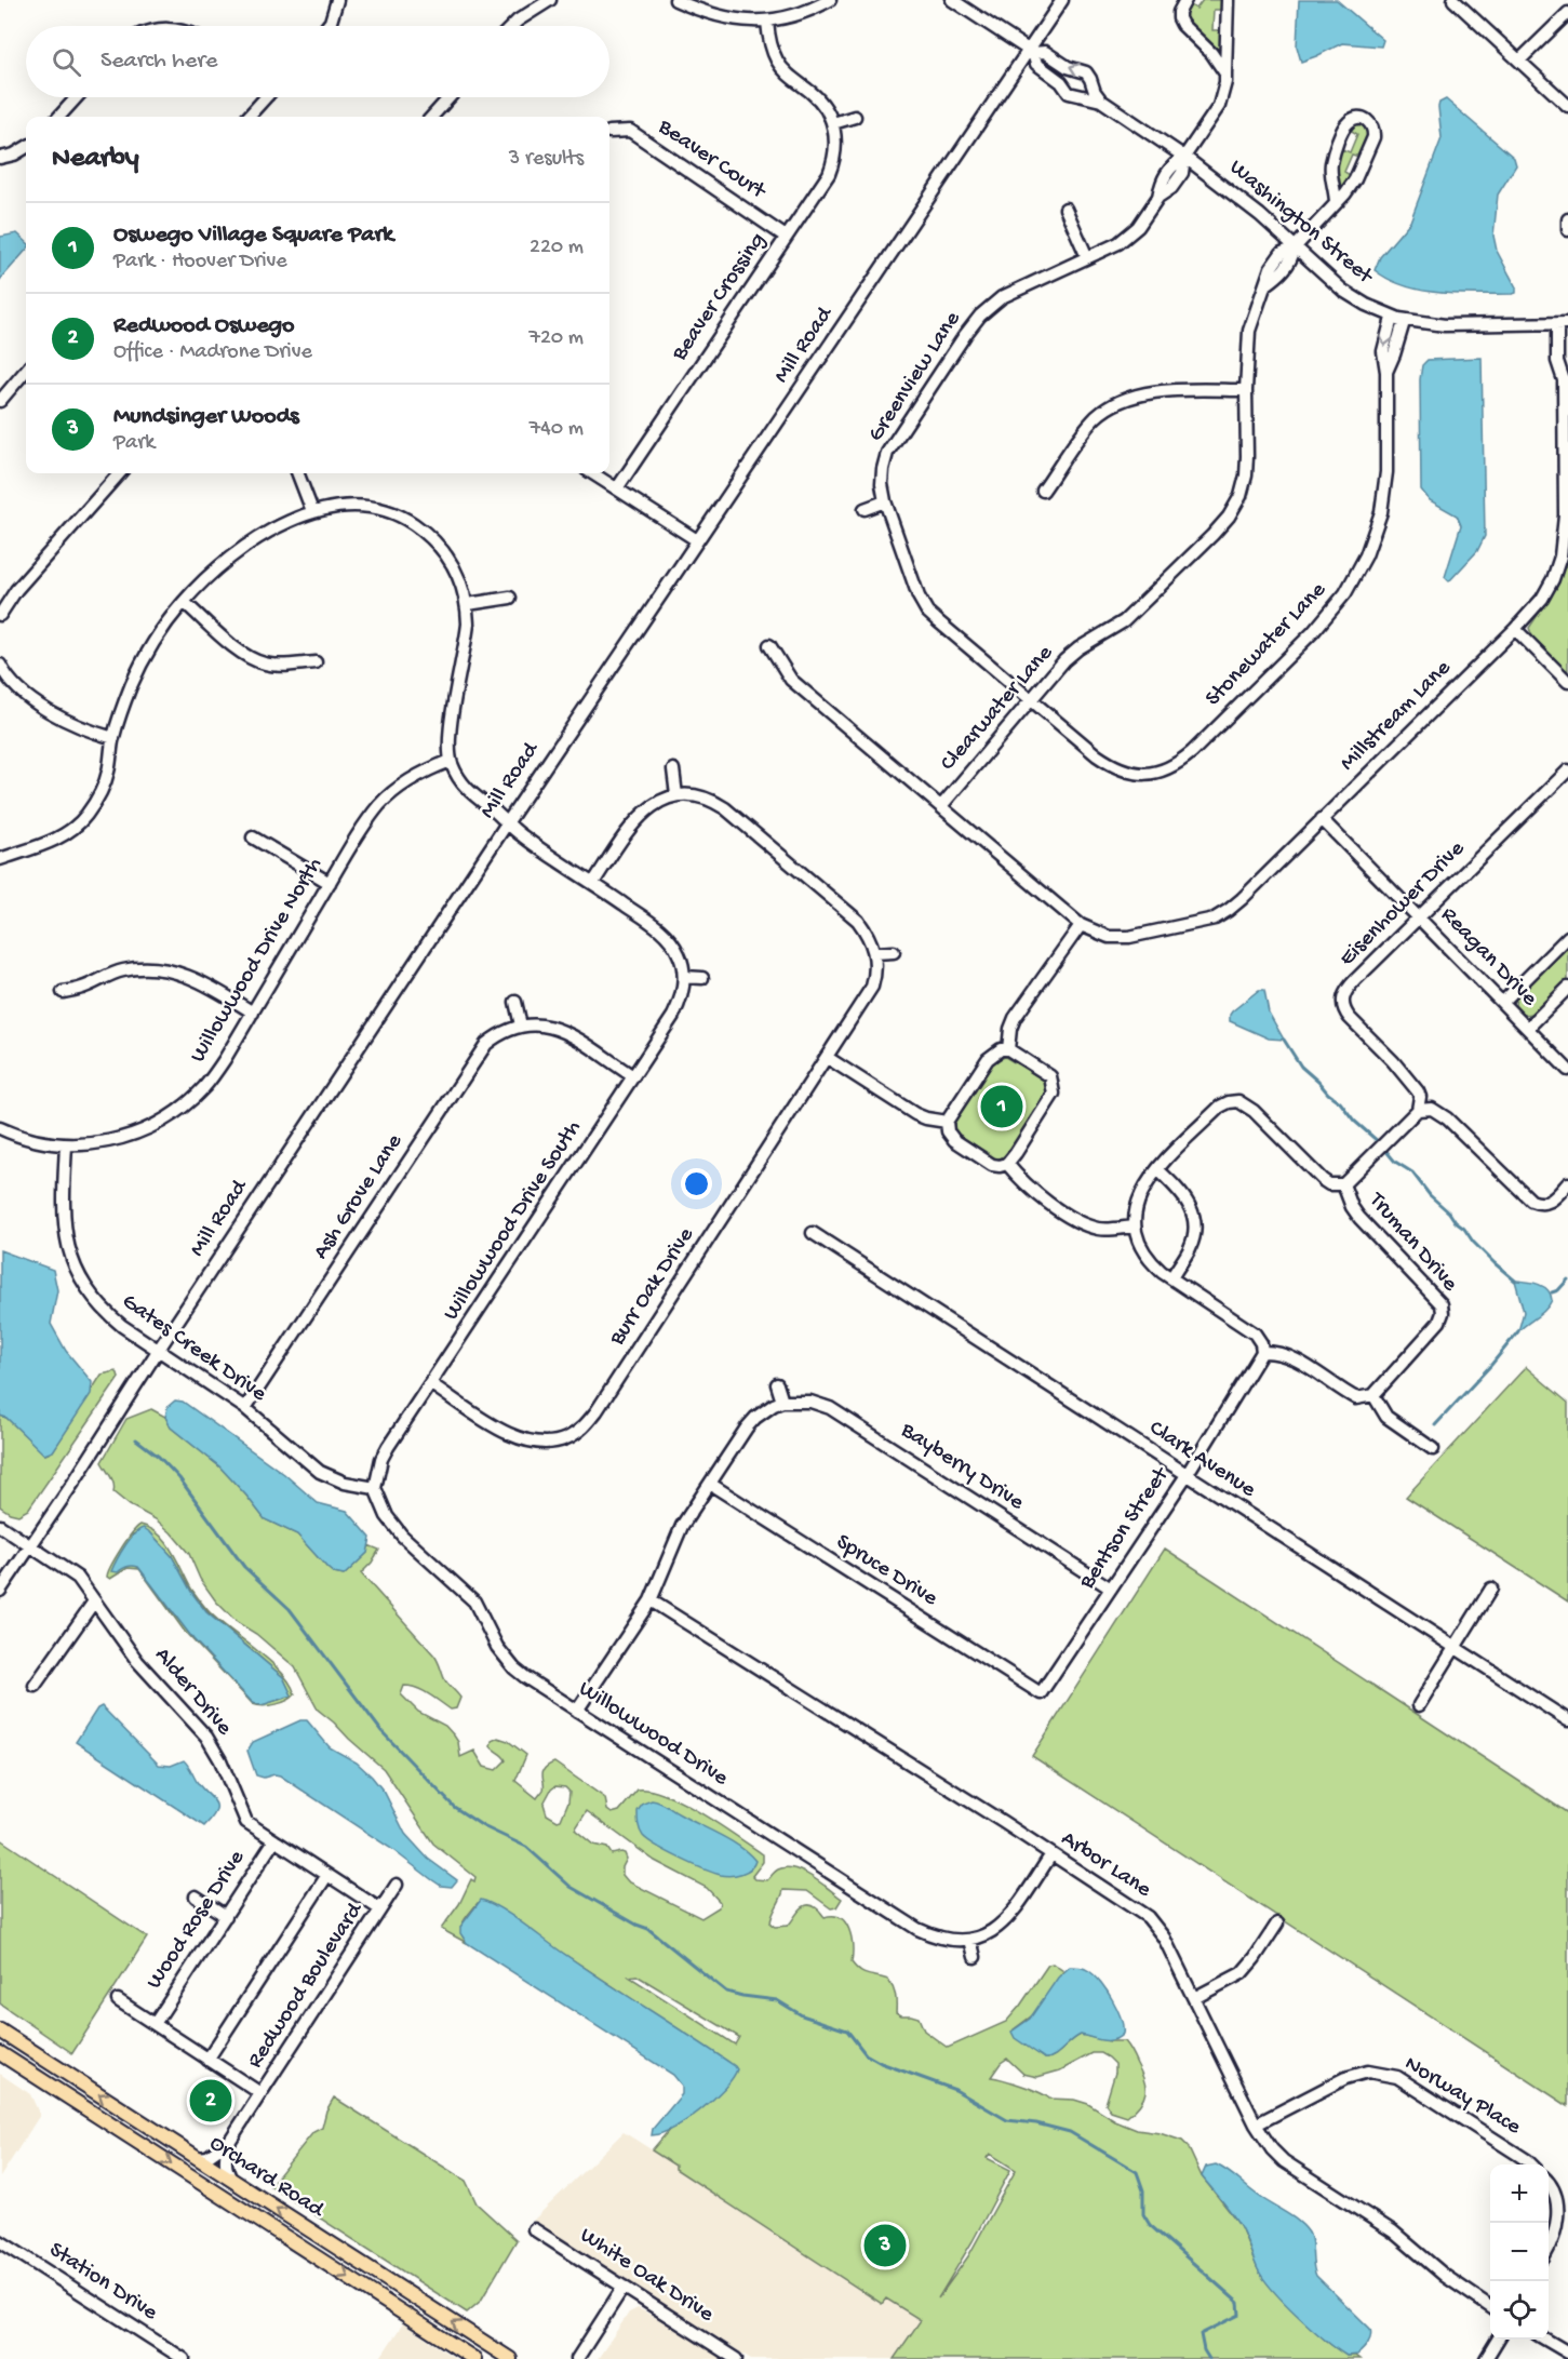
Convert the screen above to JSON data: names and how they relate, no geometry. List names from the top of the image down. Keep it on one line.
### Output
{"streets":{"main road":["Orchard Road"],"street":["Beaver Court","Washington Street","Beaver Crossing","Mill Road","Greenview Lane","Stonewater Lane","Clearwater Lane","Millstream Lane","Eisenhower Drive","Reagan Drive","Willowwood Drive North","Ash Grove Lane","Willowwood Drive South","Truman Drive","Burr Oak Drive","Gates Creek Drive","Clark Avenue","Bayberry Drive","Bentson Street","Spruce Drive","Alder Drive","Willowwood Drive","Arbor Lane","Wood Rose Drive","Redwood Boulevard","Norway Place","White Oak Drive","Station Drive"]},"crossings":[["Beaver Court","Beaver Crossing"],["Washington Street","Mill Road"],["Washington Street","Greenview Lane"],["Washington Street","Stonewater Lane"],["Washington Street","Clearwater Lane"],["Washington Street","Millstream Lane"],["Mill Road","Gates Creek Drive"],["Mill Road","Alder Drive"],["Greenview Lane","Stonewater Lane"],["Greenview Lane","Clearwater Lane"],["Stonewater Lane","Clearwater Lane"],["Clearwater Lane","Millstream Lane"],["Millstream Lane","Reagan Drive"],["Eisenhower Drive","Reagan Drive"],["Willowwood Drive North","Gates Creek Drive"],["Ash Grove Lane","Gates Creek Drive"],["Willowwood Drive South","Burr Oak Drive"],["Willowwood Drive South","Gates Creek Drive"],["Willowwood Drive South","Willowwood Drive"],["Gates Creek Drive","Willowwood Drive"],["Clark Avenue","Bentson Street"],["Bayberry Drive","Bentson Street"],["Bentson Street","Spruce Drive"],["Alder Drive","Wood Rose Drive"],["Alder Drive","Redwood Boulevard"],["Arbor Lane","Norway Place"],["Redwood Boulevard","Orchard Road"]],"page":{"search":"Search here","heading":["Nearby","3 results"],"list":[{"mark":"1","name":"Oswego Village Square Park","note":"Park · Hoover Drive","value":"220 m"},{"mark":"2","name":"Redwood Oswego","note":"Office · Madrone Drive","value":"720 m"},{"mark":"3","name":"Mundsinger Woods","note":"Park","value":"740 m"}],"pins":["1","2","3"],"map_buttons":["+","−"]}}
